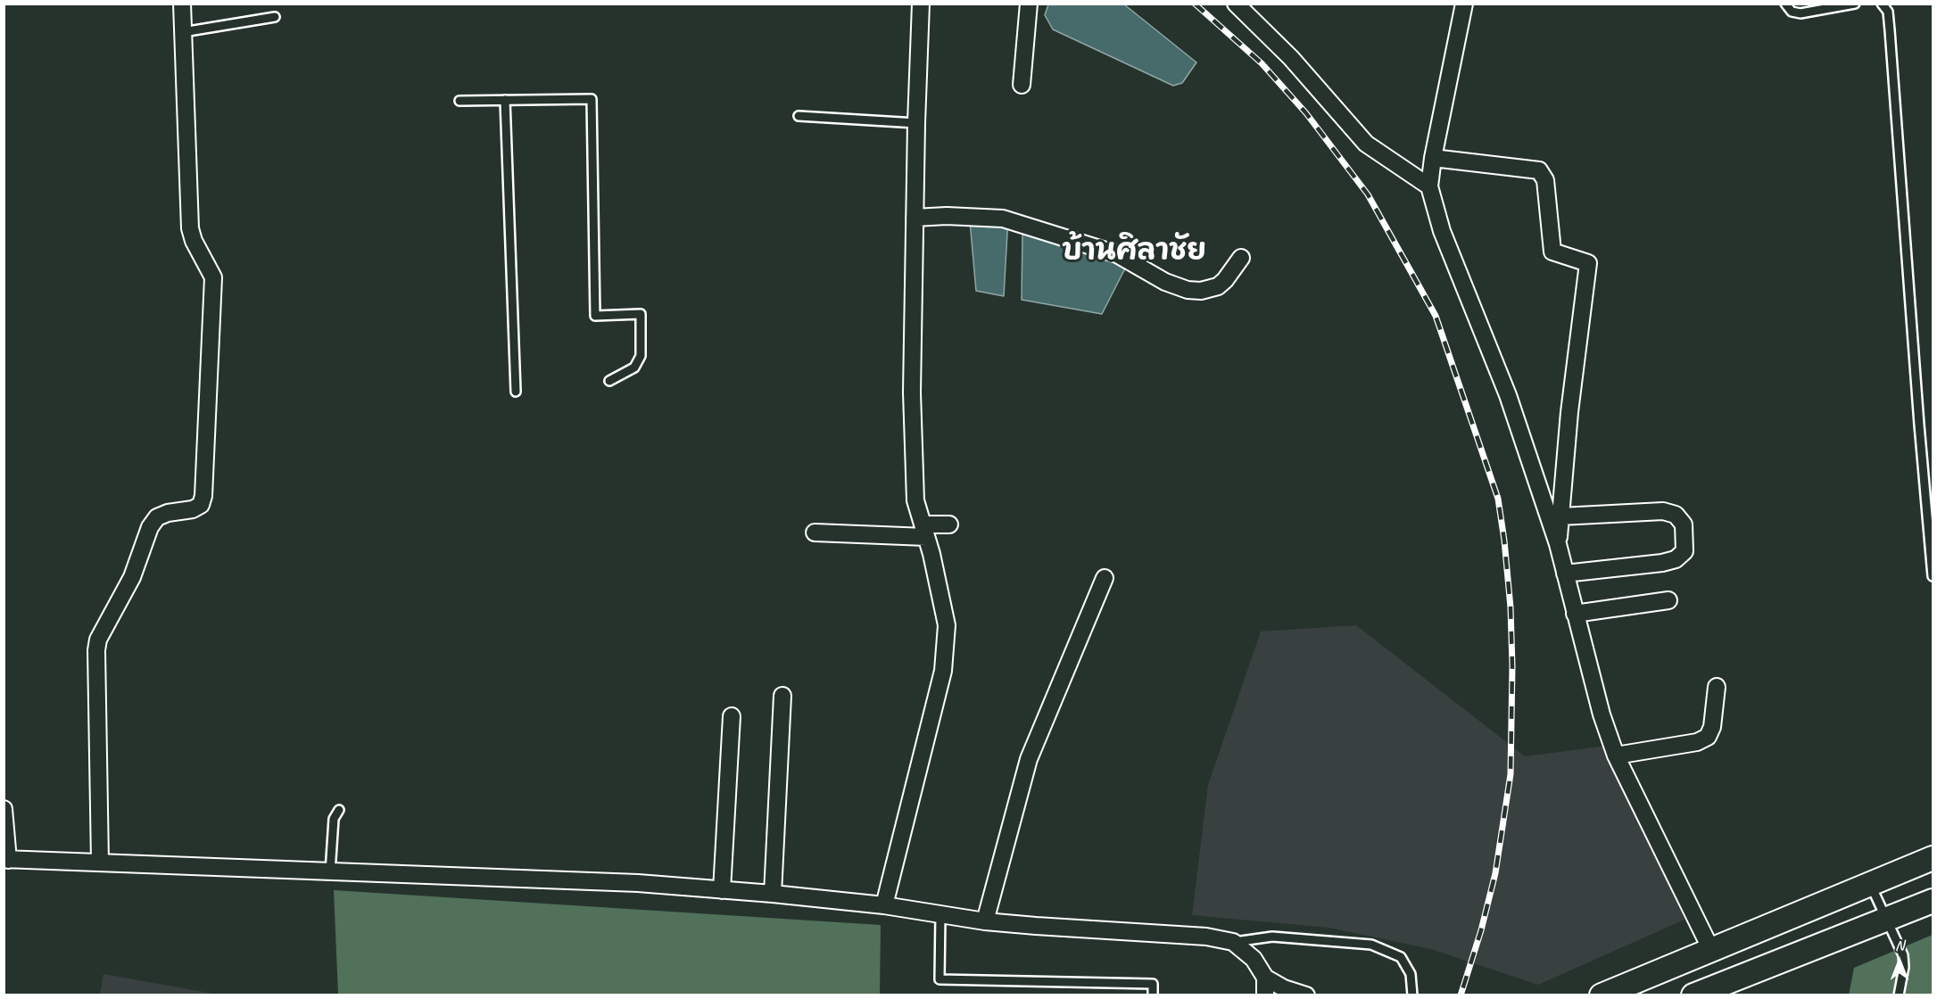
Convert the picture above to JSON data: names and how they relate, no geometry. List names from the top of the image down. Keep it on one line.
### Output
{"districts":["บ้านศิลาชัย"],"north":"top"}
